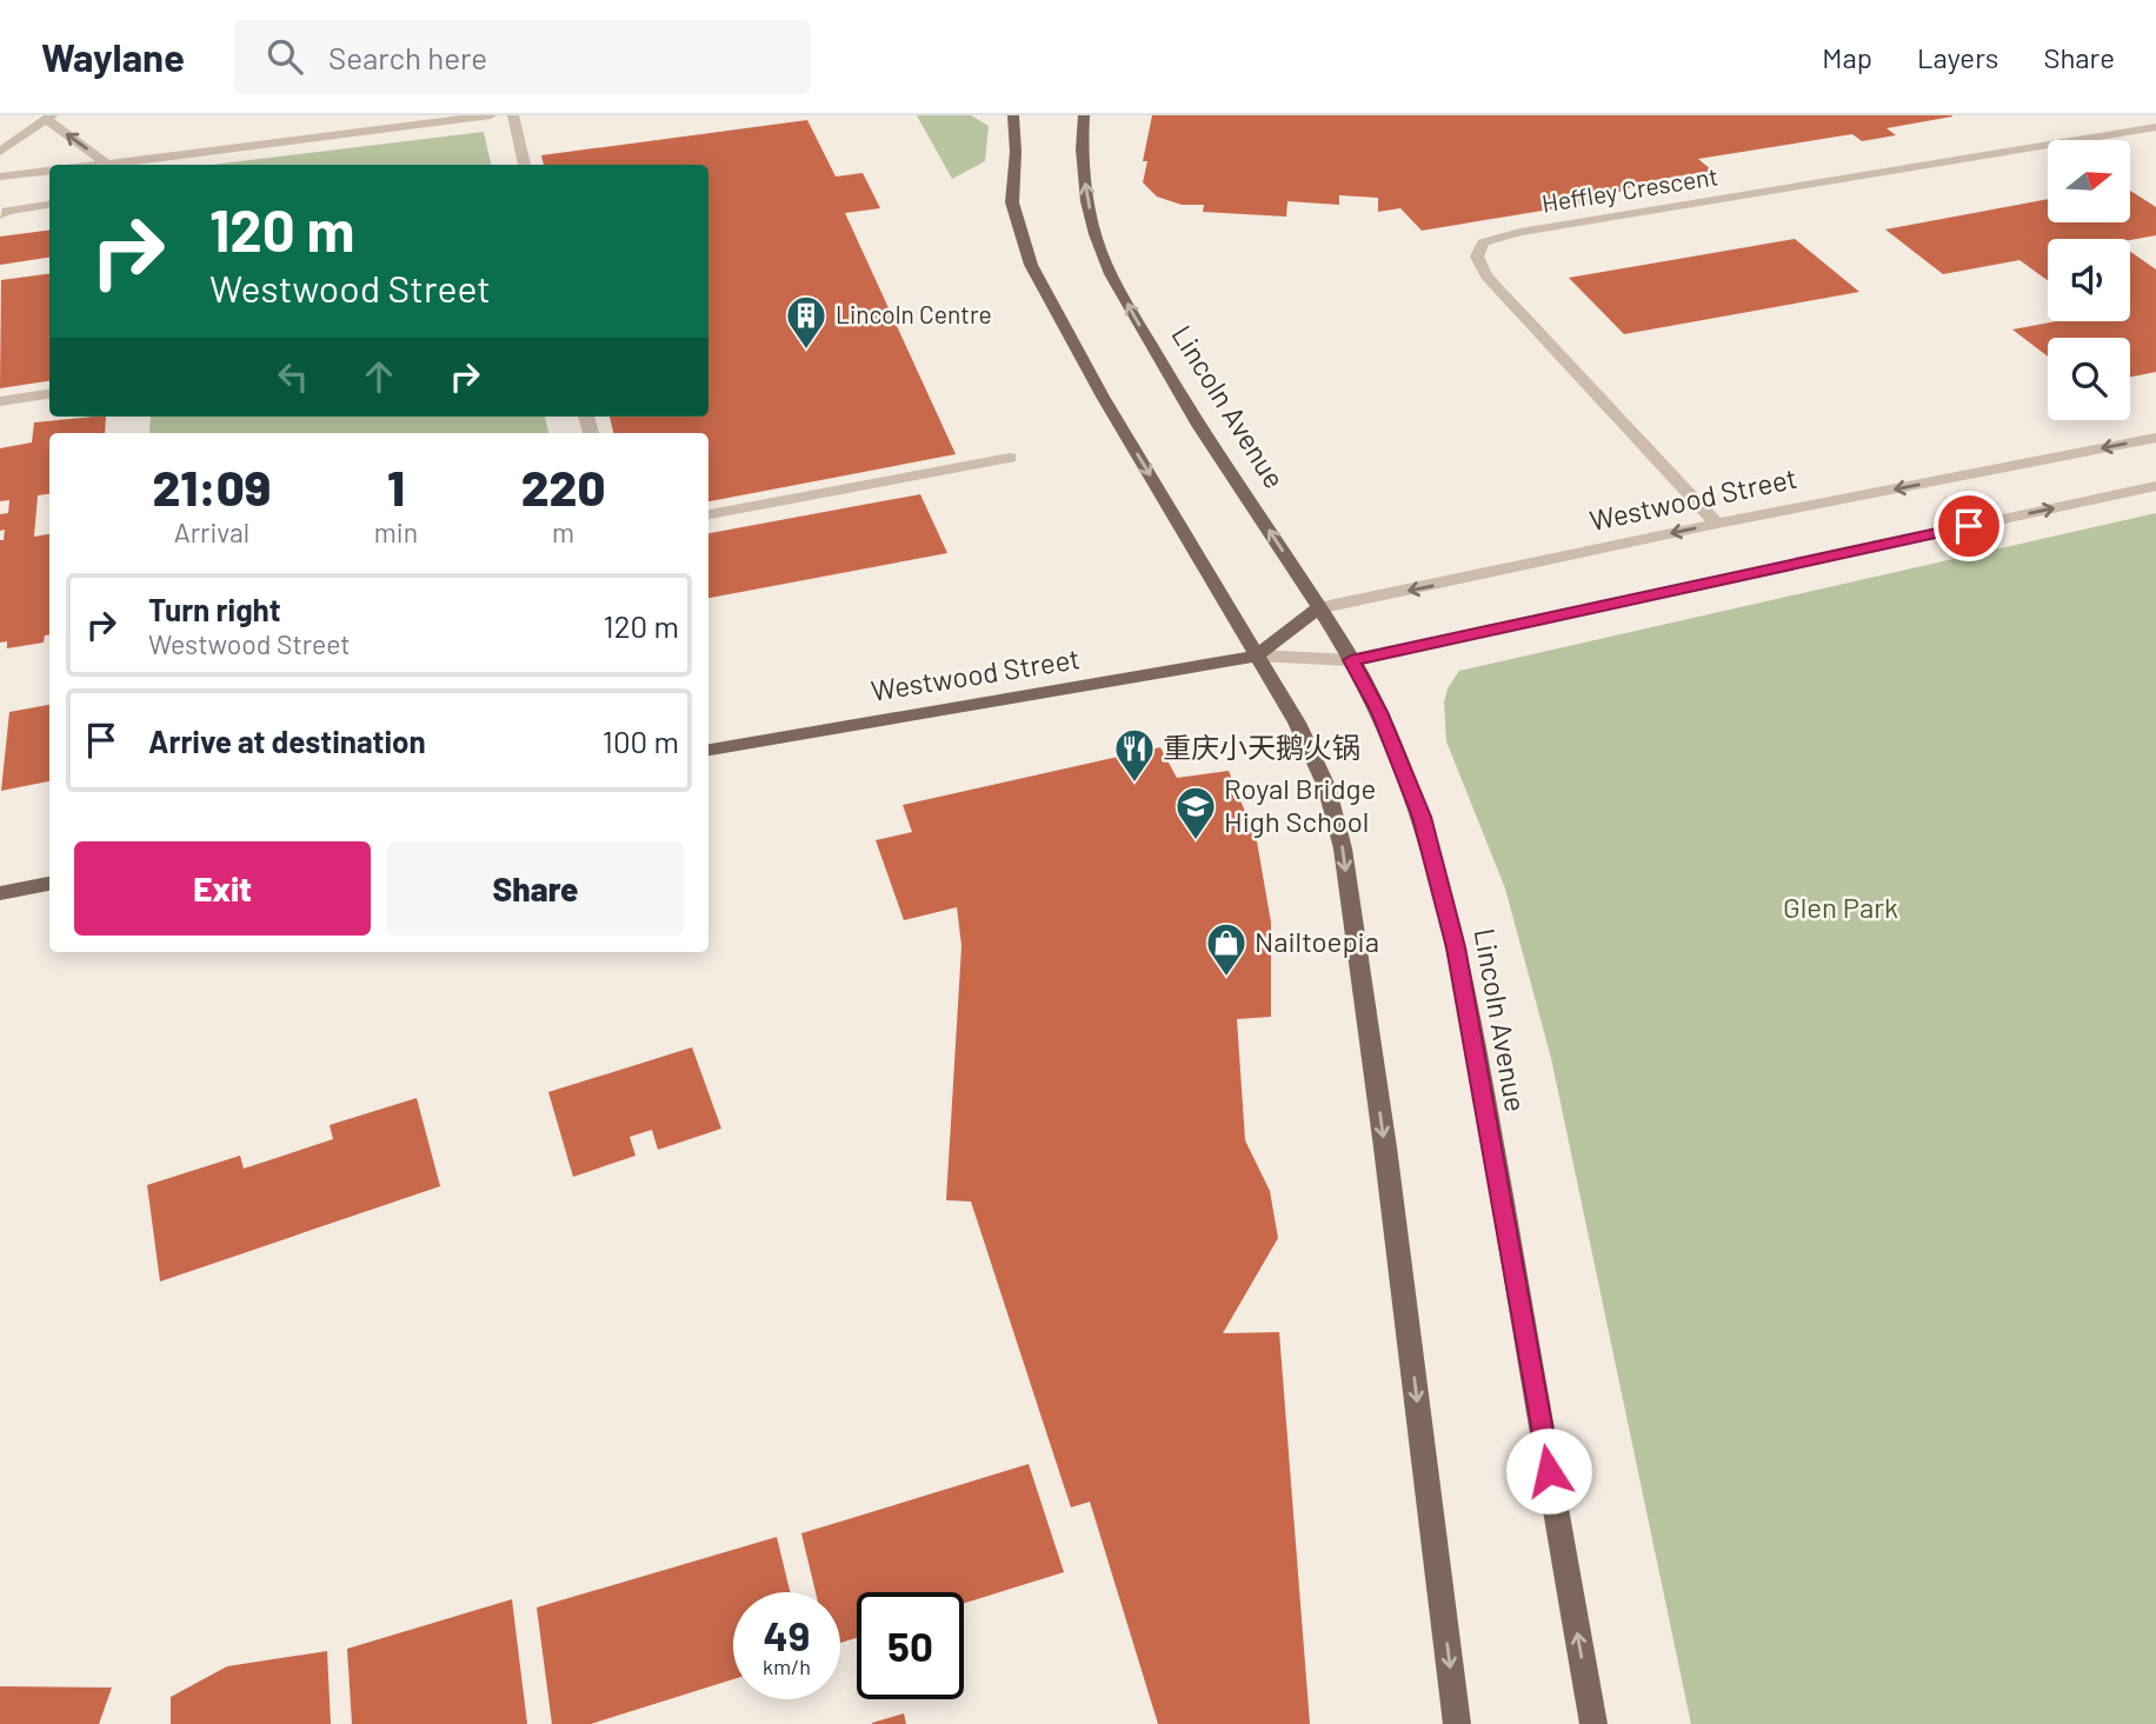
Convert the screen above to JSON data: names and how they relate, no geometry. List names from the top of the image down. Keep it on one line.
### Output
{"streets":{"main road":["Lincoln Avenue","Westwood Street"],"street":["Heffley Crescent"]},"crossings":[["Heffley Crescent","Westwood Street"],["Lincoln Avenue","Westwood Street"]],"parks":["Glen Park"],"places":{"building":["Lincoln Centre"],"restaurant":["重庆小天鹅火锅"],"school or university":["Royal Bridge High School"],"shop":["Nailtoepia"]},"north":"right","page":{"header":"Waylane","search":"Search here","nav":["Map","Layers","Share"],"turn":["120 m","Westwood Street"],"eta":["21:09","Arrival","1","min","220","m"],"list":[{"name":"Turn right","note":"Westwood Street","value":"120 m"},{"name":"Arrive at destination","value":"100 m"}],"buttons":["Exit","Share"],"speed":"49 km/h","limit":"50"}}
